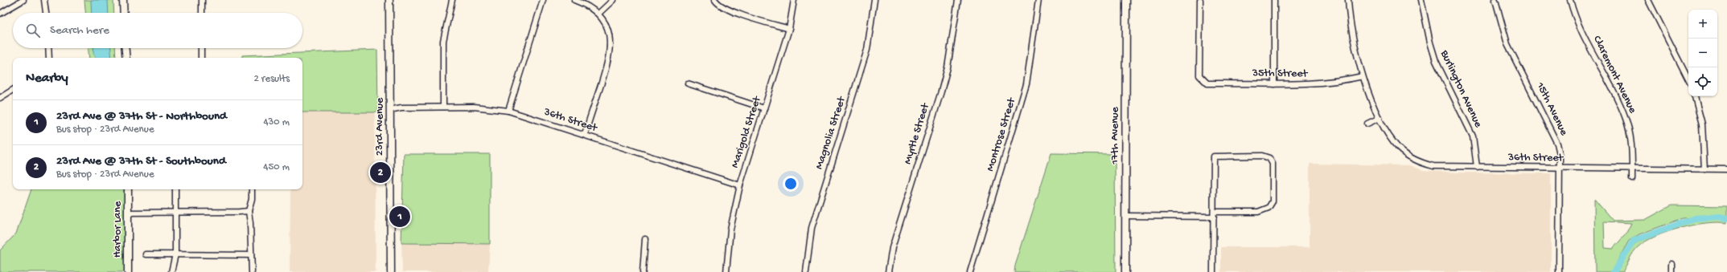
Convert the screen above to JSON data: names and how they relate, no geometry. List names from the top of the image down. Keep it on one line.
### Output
{"streets":{"main road":["23rd Avenue","17th Avenue","Harbor Lane"],"street":["35th Street","Claremont Avenue","Burlington Avenue","15th Avenue","36th Street","Marigold Street","Magnolia Street","Myrtle Street","Montrose Street"]},"crossings":[["35th Street","36th Street"],["Claremont Avenue","36th Street"],["Burlington Avenue","36th Street"],["15th Avenue","36th Street"],["36th Street","23rd Avenue"],["36th Street","Marigold Street"]],"page":{"map_buttons":["+","−"],"search":"Search here","heading":["Nearby","2 results"],"list":[{"mark":"1","name":"23rd Ave @ 37th St - Northbound","note":"Bus stop · 23rd Avenue","value":"430 m"},{"mark":"2","name":"23rd Ave @ 37th St - Southbound","note":"Bus stop · 23rd Avenue","value":"450 m"}],"pins":["2","1"]}}
